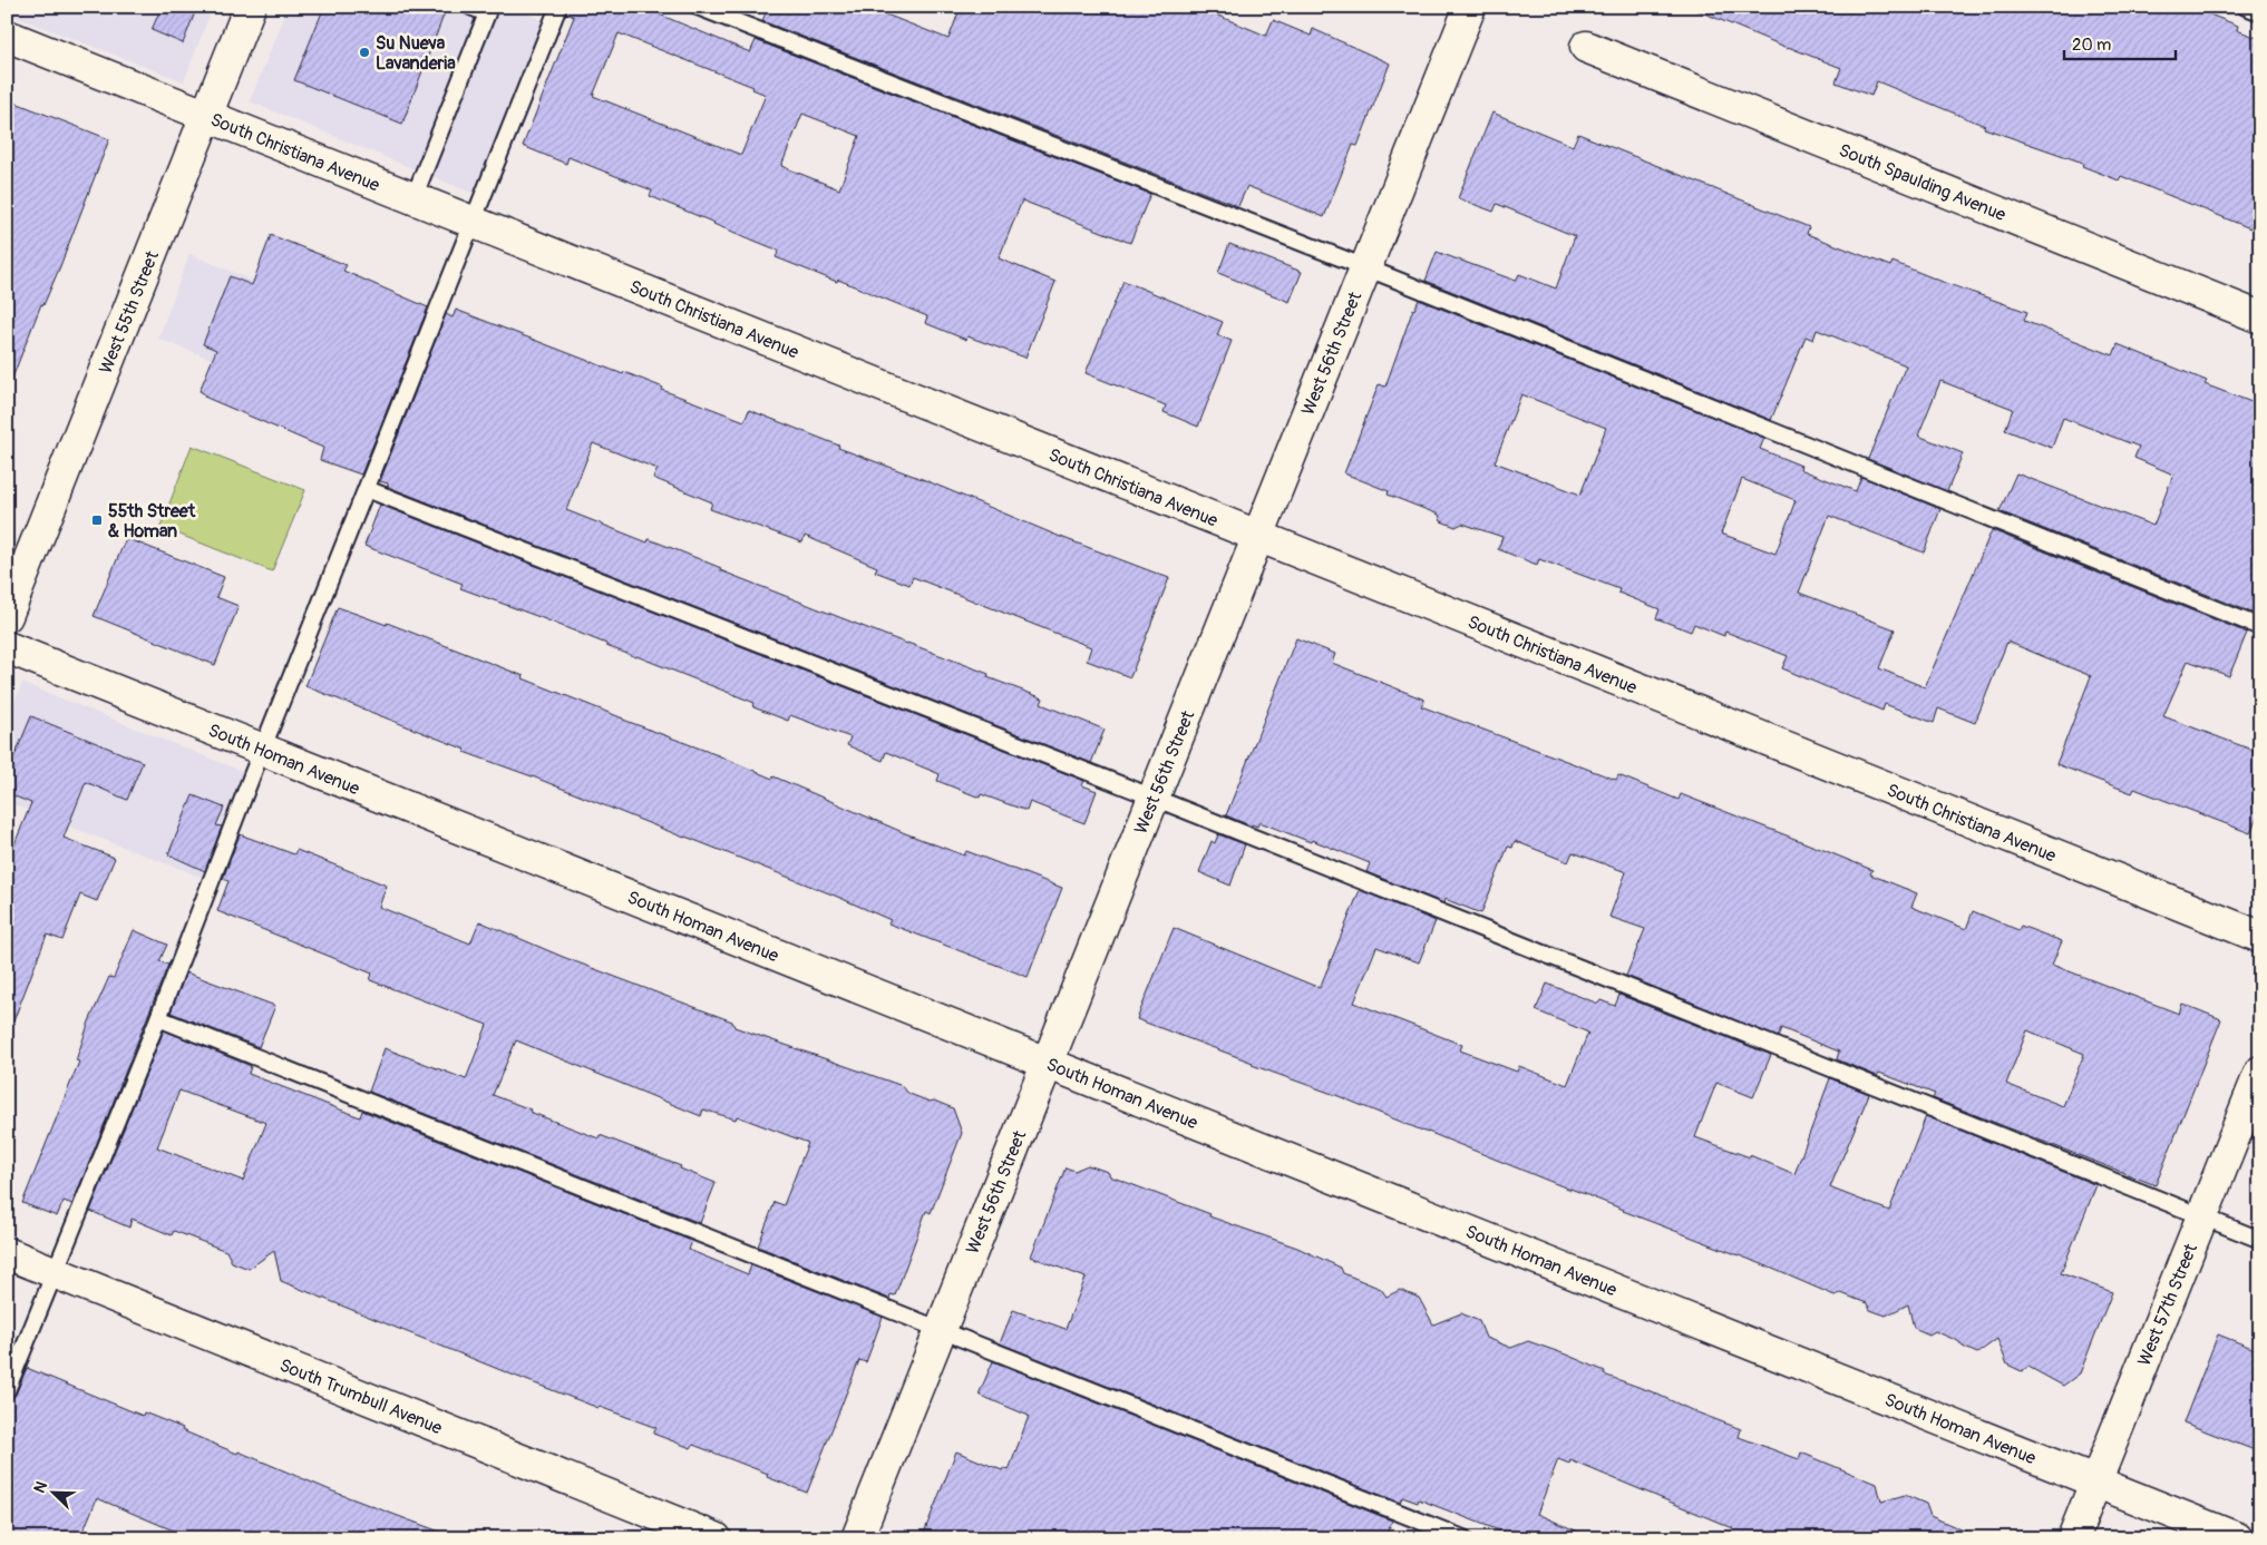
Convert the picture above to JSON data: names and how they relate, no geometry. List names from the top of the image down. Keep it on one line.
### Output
{"streets":{"street":["South Christiana Avenue","South Spaulding Avenue","West 55th Street","West 56th Street","South Homan Avenue","West 57th Street","South Trumbull Avenue"]},"crossings":[["South Christiana Avenue","West 55th Street"],["South Christiana Avenue","West 56th Street"],["West 56th Street","South Homan Avenue"],["South Homan Avenue","West 57th Street"]],"places":{"other":["Su Nueva Lavanderia"],"transit":["55th Street & Homan"]},"scale_bar":"20 m","north":"top left"}
